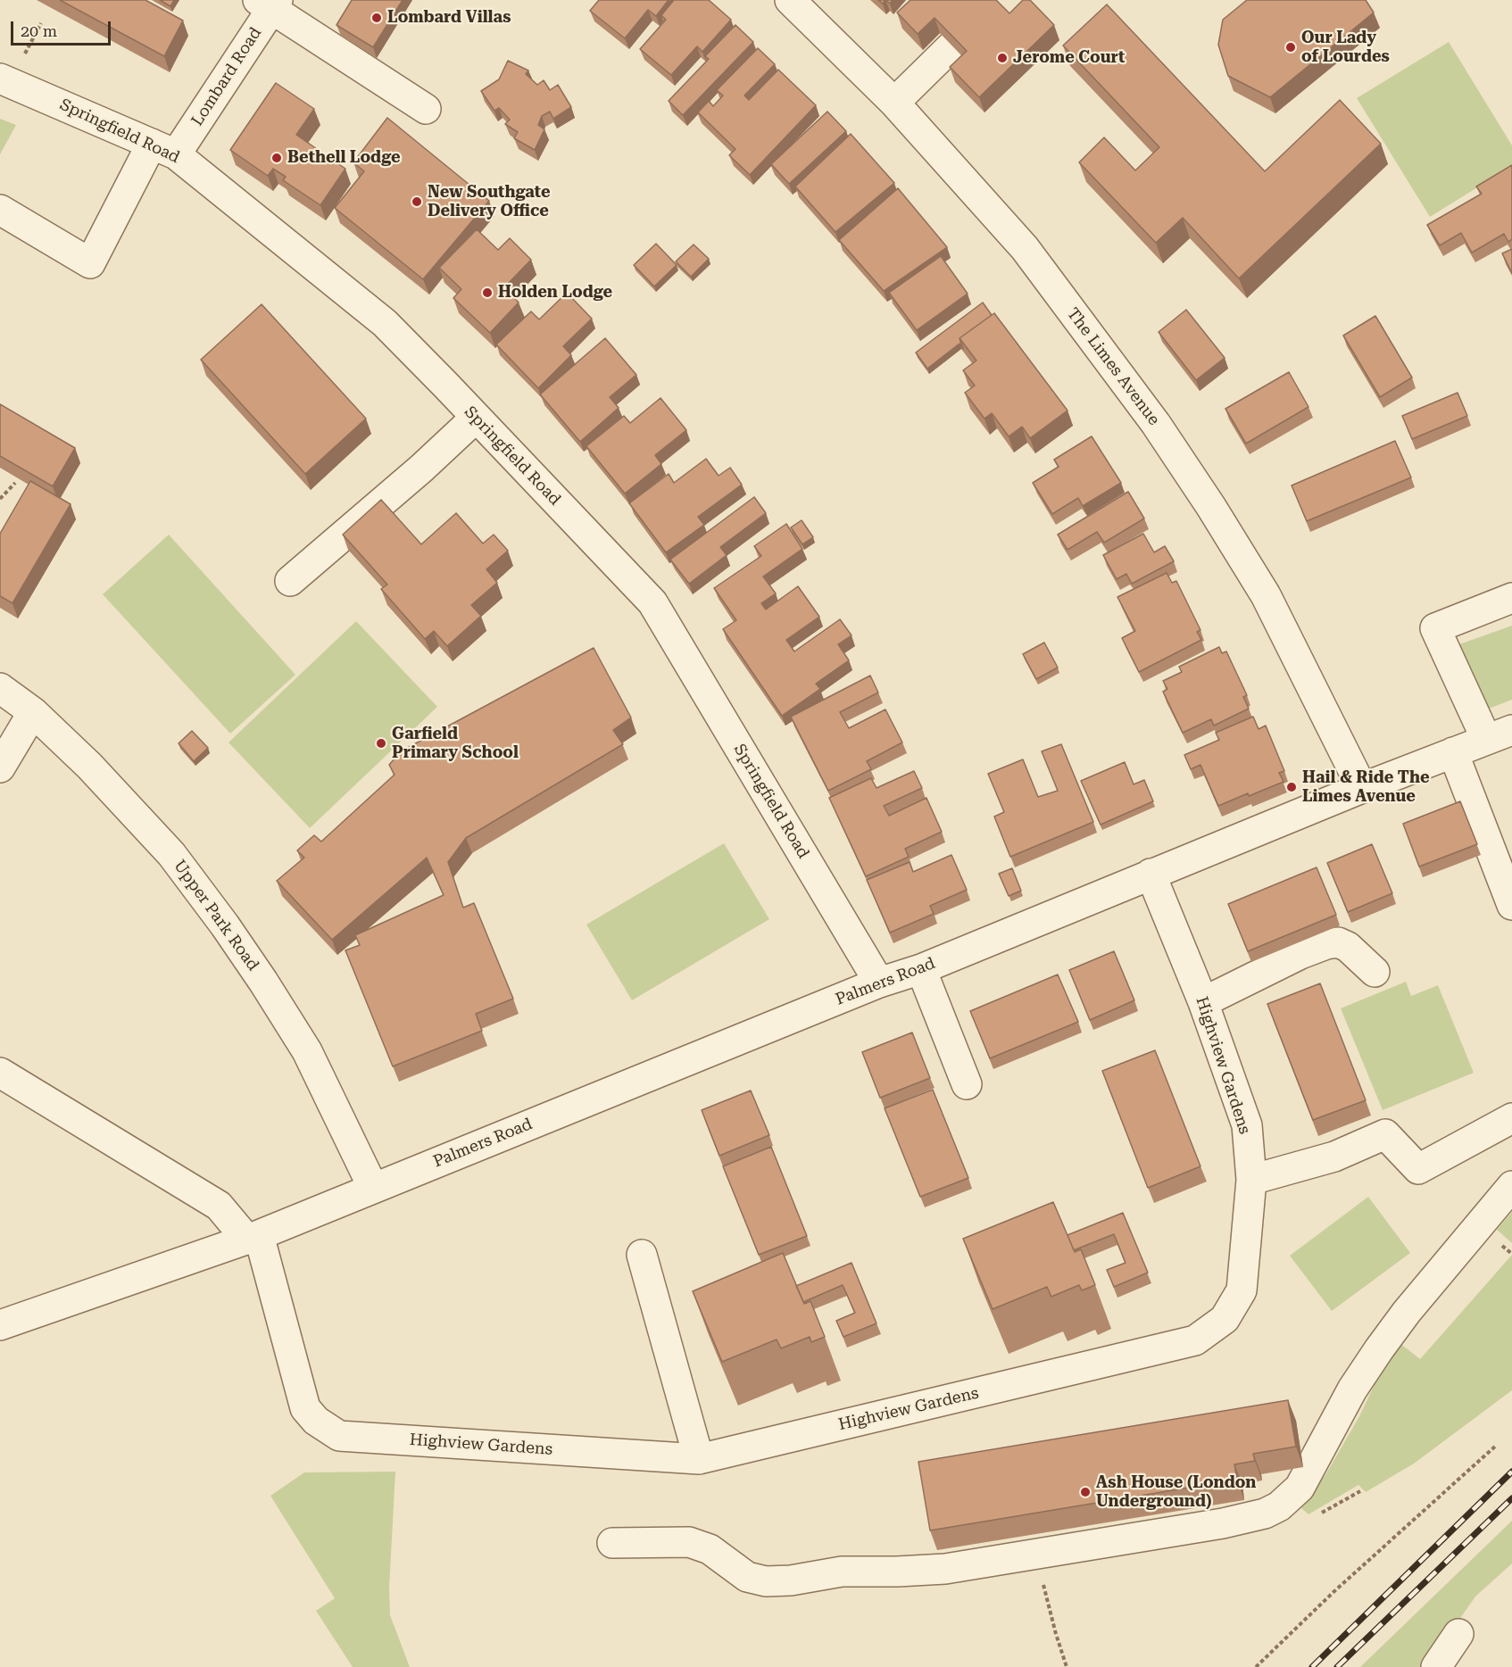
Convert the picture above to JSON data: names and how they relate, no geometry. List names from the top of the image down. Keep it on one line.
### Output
{"streets":{"street":["Lombard Road","Springfield Road","The Limes Avenue","Upper Park Road","Palmers Road","Highview Gardens"]},"crossings":[["Lombard Road","Springfield Road"],["Springfield Road","Palmers Road"],["The Limes Avenue","Palmers Road"],["Upper Park Road","Palmers Road"],["Palmers Road","Highview Gardens"]],"places":["Lombard Villas","Our Lady of Lourdes","Jerome Court","Bethell Lodge","New Southgate Delivery Office","Holden Lodge","Garfield Primary School","Hail & Ride The Limes Avenue","Ash House (London Underground)"],"scale_bar":"20 m"}
